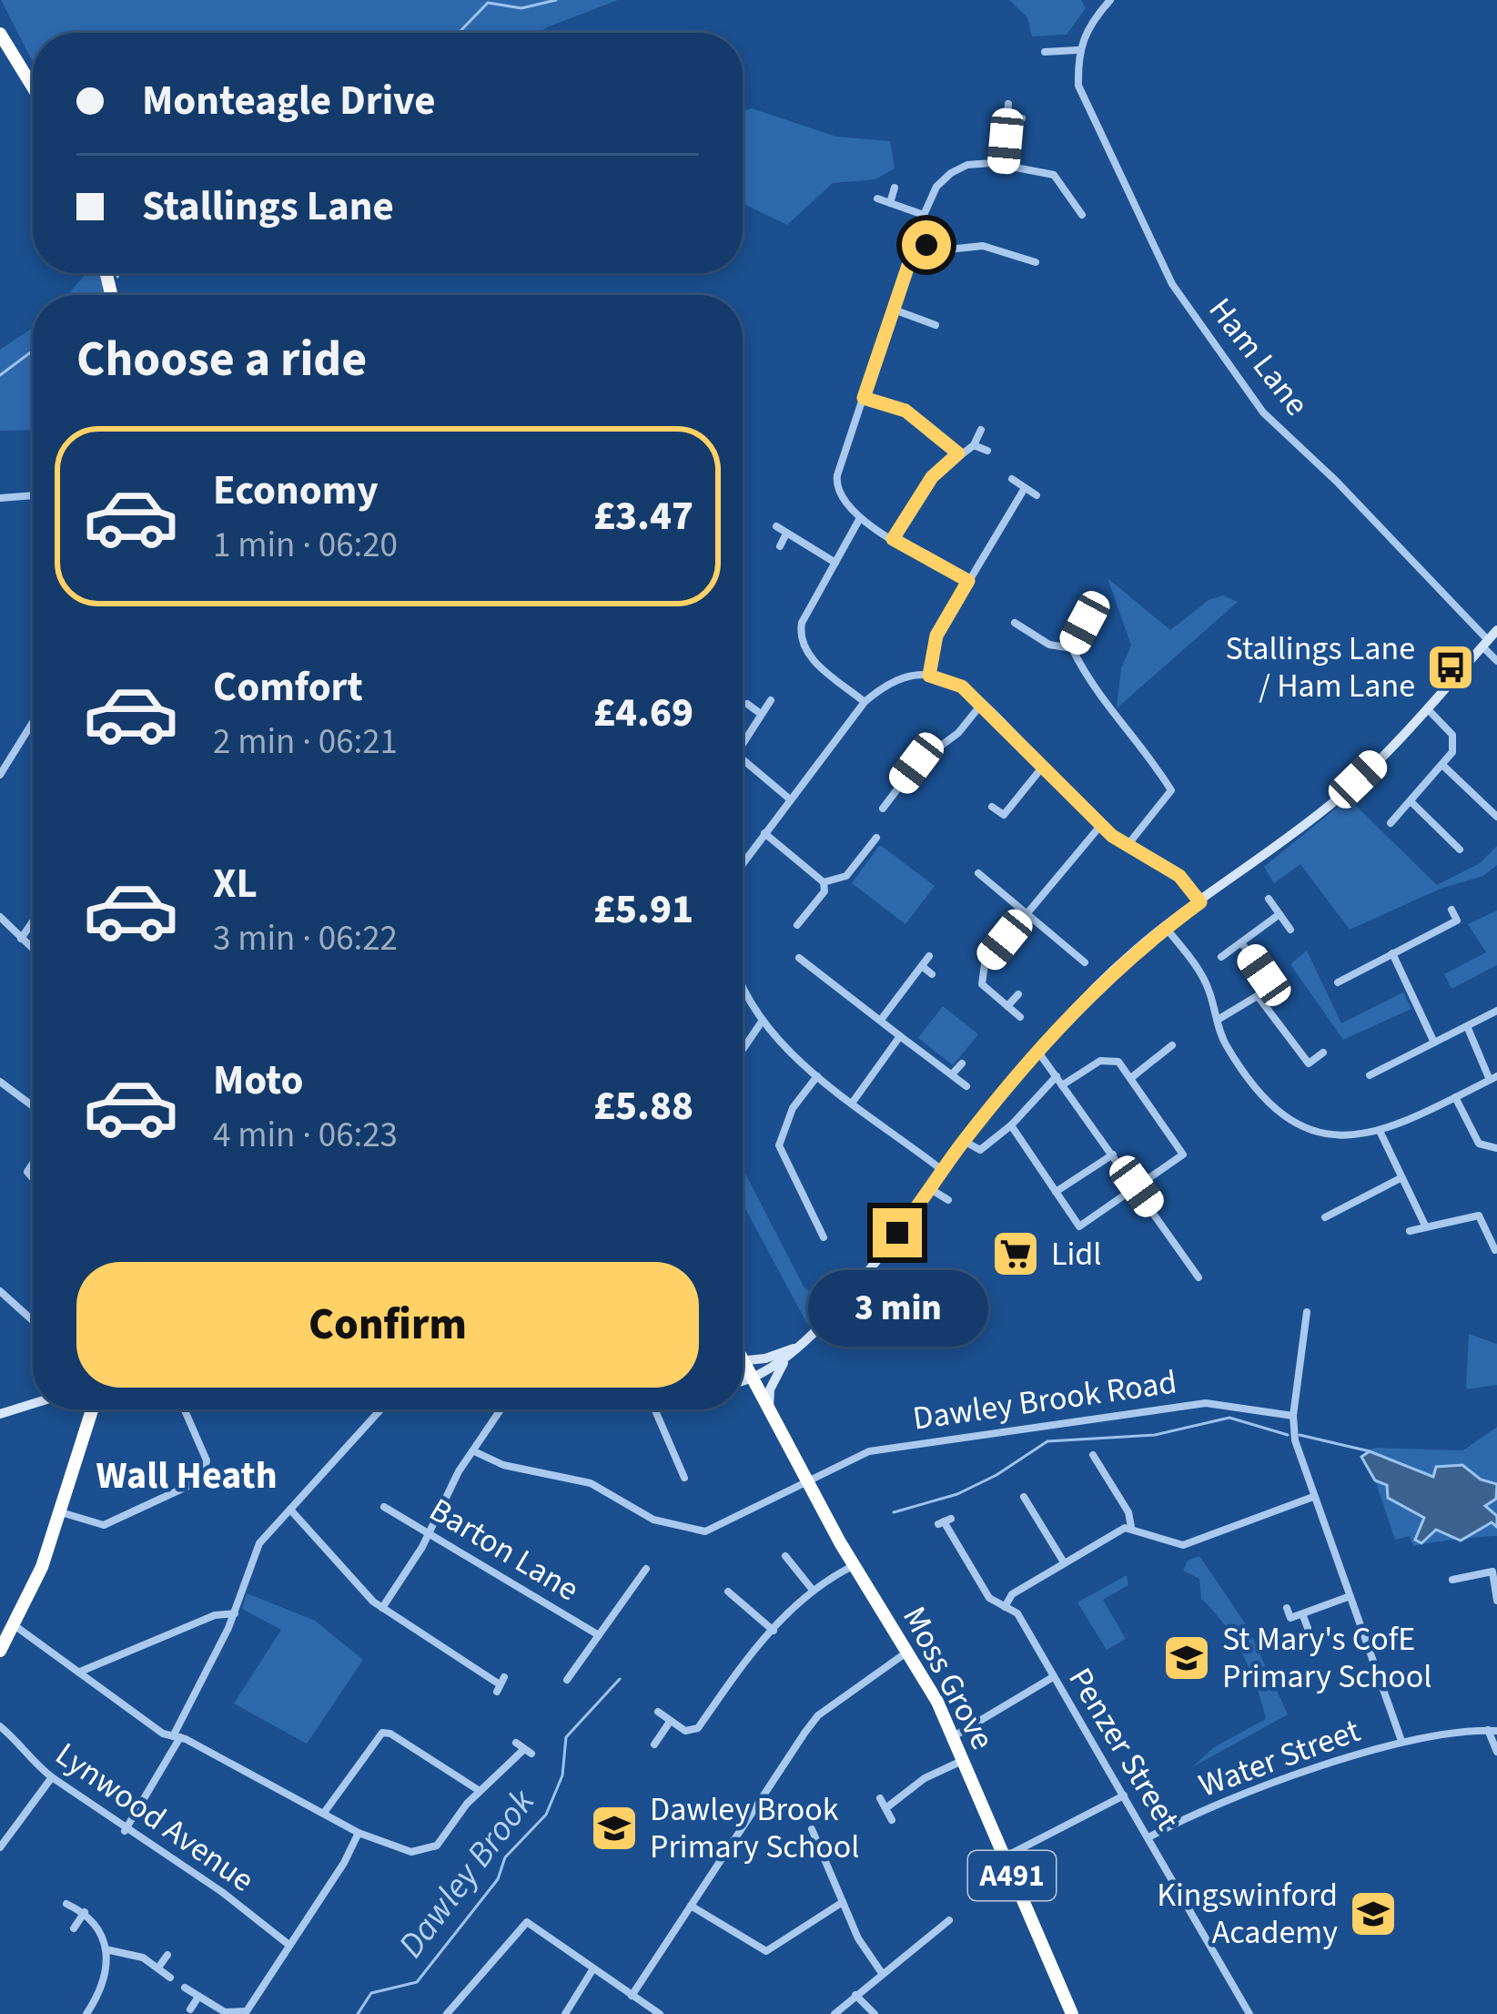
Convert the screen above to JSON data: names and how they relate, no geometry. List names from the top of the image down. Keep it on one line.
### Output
{"streets":{"highway":["Moss Grove","A491"],"street":["Ham Lane","Dawley Brook Road","Barton Lane","Penzer Street","Water Street","Lynwood Avenue"]},"crossings":[["Dawley Brook Road","Moss Grove"],["Moss Grove","A491"],["Penzer Street","Water Street"]],"districts":["Wall Heath"],"water":["Dawley Brook"],"places":{"bus stop":["Stallings Lane / Ham Lane"],"supermarket":["Lidl"],"school or university":["St Mary's CofE Primary School","Dawley Brook Primary School","Kingswinford Academy"]},"page":{"banner":["Monteagle Drive","Stallings Lane"],"heading":"Choose a ride","list":[{"name":"Economy","note":"1 min · 06:20","value":"£3.47"},{"name":"Comfort","note":"2 min · 06:21","value":"£4.69"},{"name":"XL","note":"3 min · 06:22","value":"£5.91"},{"name":"Moto","note":"4 min · 06:23","value":"£5.88"}],"buttons":"Confirm","bubble":"3 min"}}
